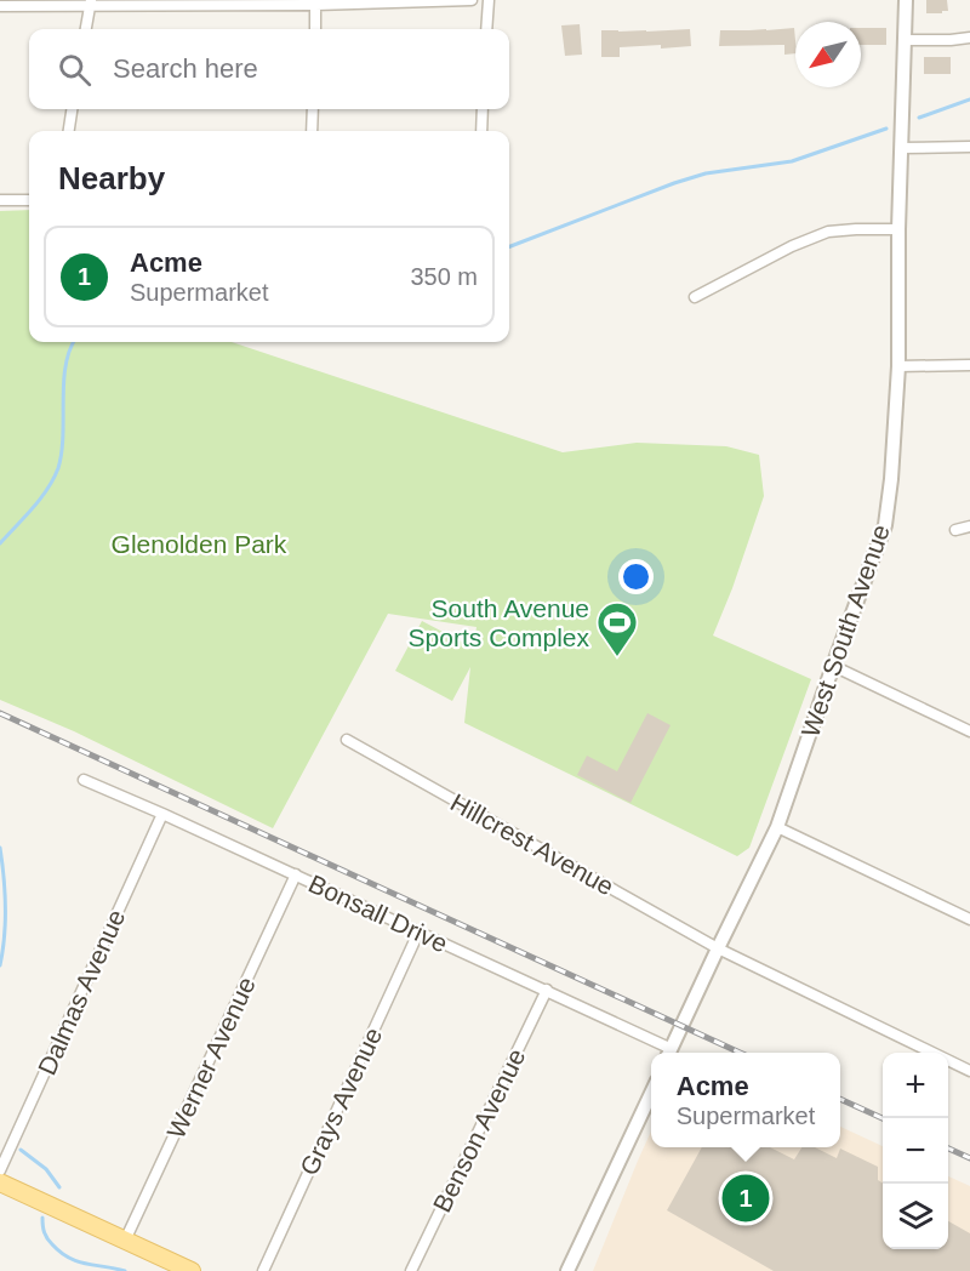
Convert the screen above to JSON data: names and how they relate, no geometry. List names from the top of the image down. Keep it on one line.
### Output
{"streets":{"street":["West South Avenue","Hillcrest Avenue","Bonsall Drive","Dalmas Avenue","Werner Avenue","Grays Avenue","Benson Avenue"]},"crossings":[["West South Avenue","Hillcrest Avenue"],["Bonsall Drive","Dalmas Avenue"],["Bonsall Drive","Werner Avenue"],["Bonsall Drive","Grays Avenue"],["Bonsall Drive","Benson Avenue"]],"parks":["Glenolden Park"],"places":{"sports":["South Avenue Sports Complex"]},"north":"bottom left","page":{"search":"Search here","heading":"Nearby","list":[{"mark":"1","name":"Acme","note":"Supermarket","value":"350 m"}],"map_buttons":["+","−"],"popup":["Acme","Supermarket"],"pins":"1"}}
